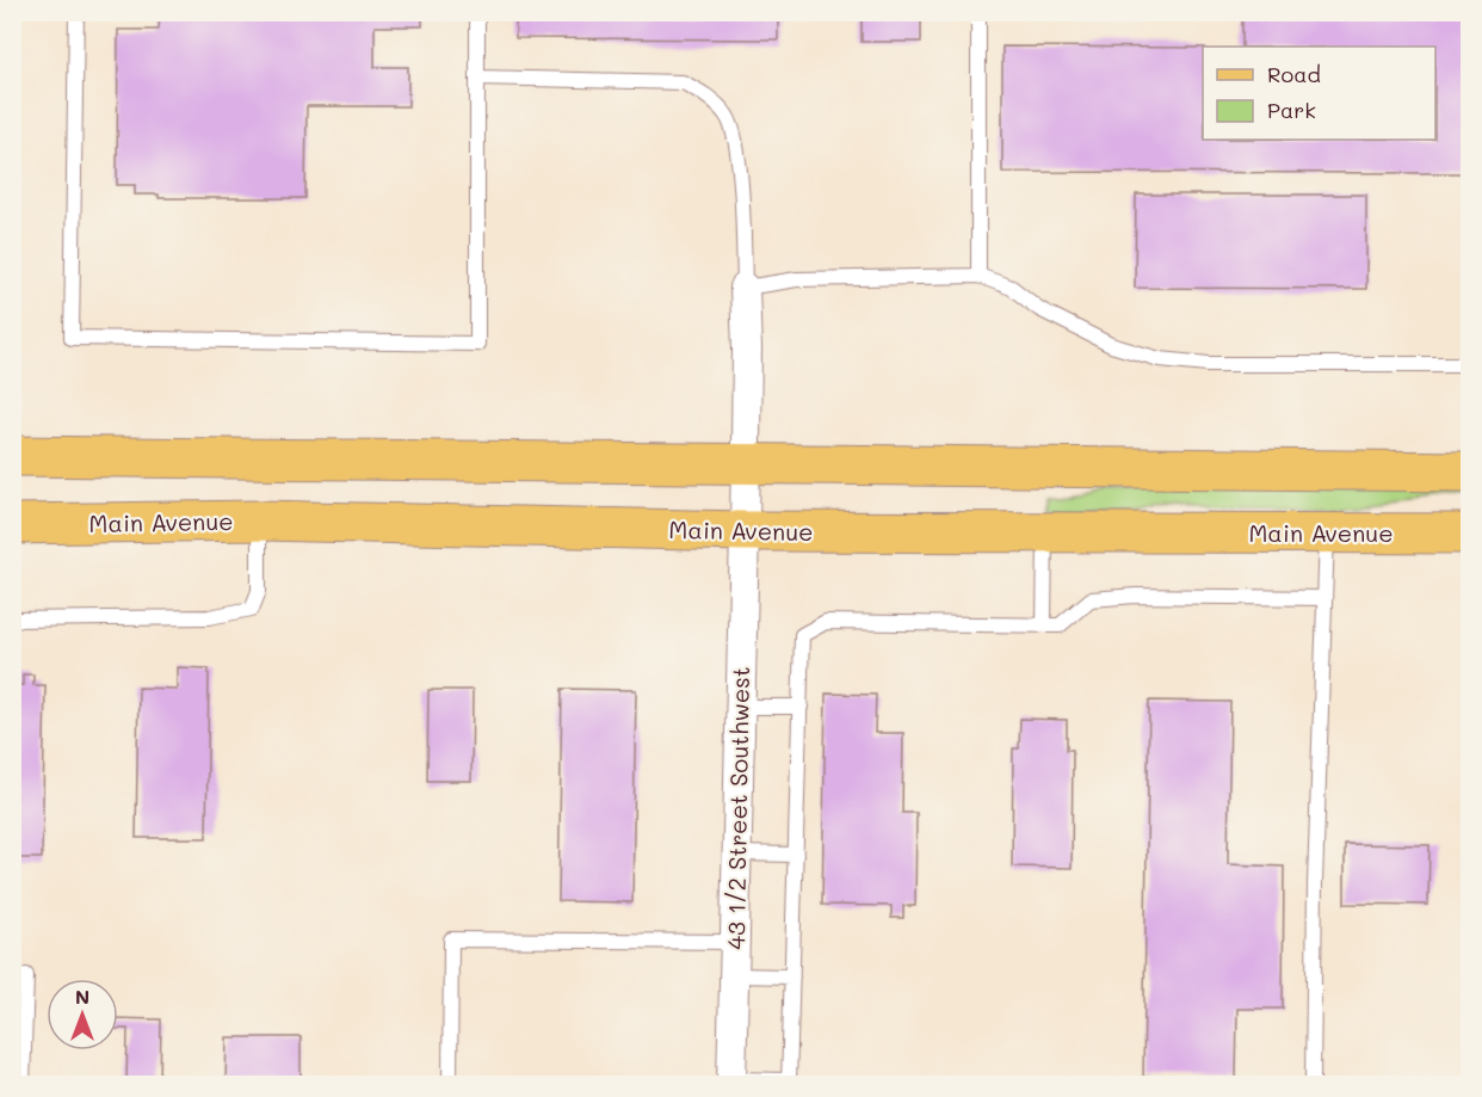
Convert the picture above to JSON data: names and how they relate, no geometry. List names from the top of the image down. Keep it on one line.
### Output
{"streets":{"main road":["Main Avenue"],"street":["43 1/2 Street Southwest"]},"crossings":[["Main Avenue","43 1/2 Street Southwest"]],"legend":["Road","Park"],"north":"top"}
